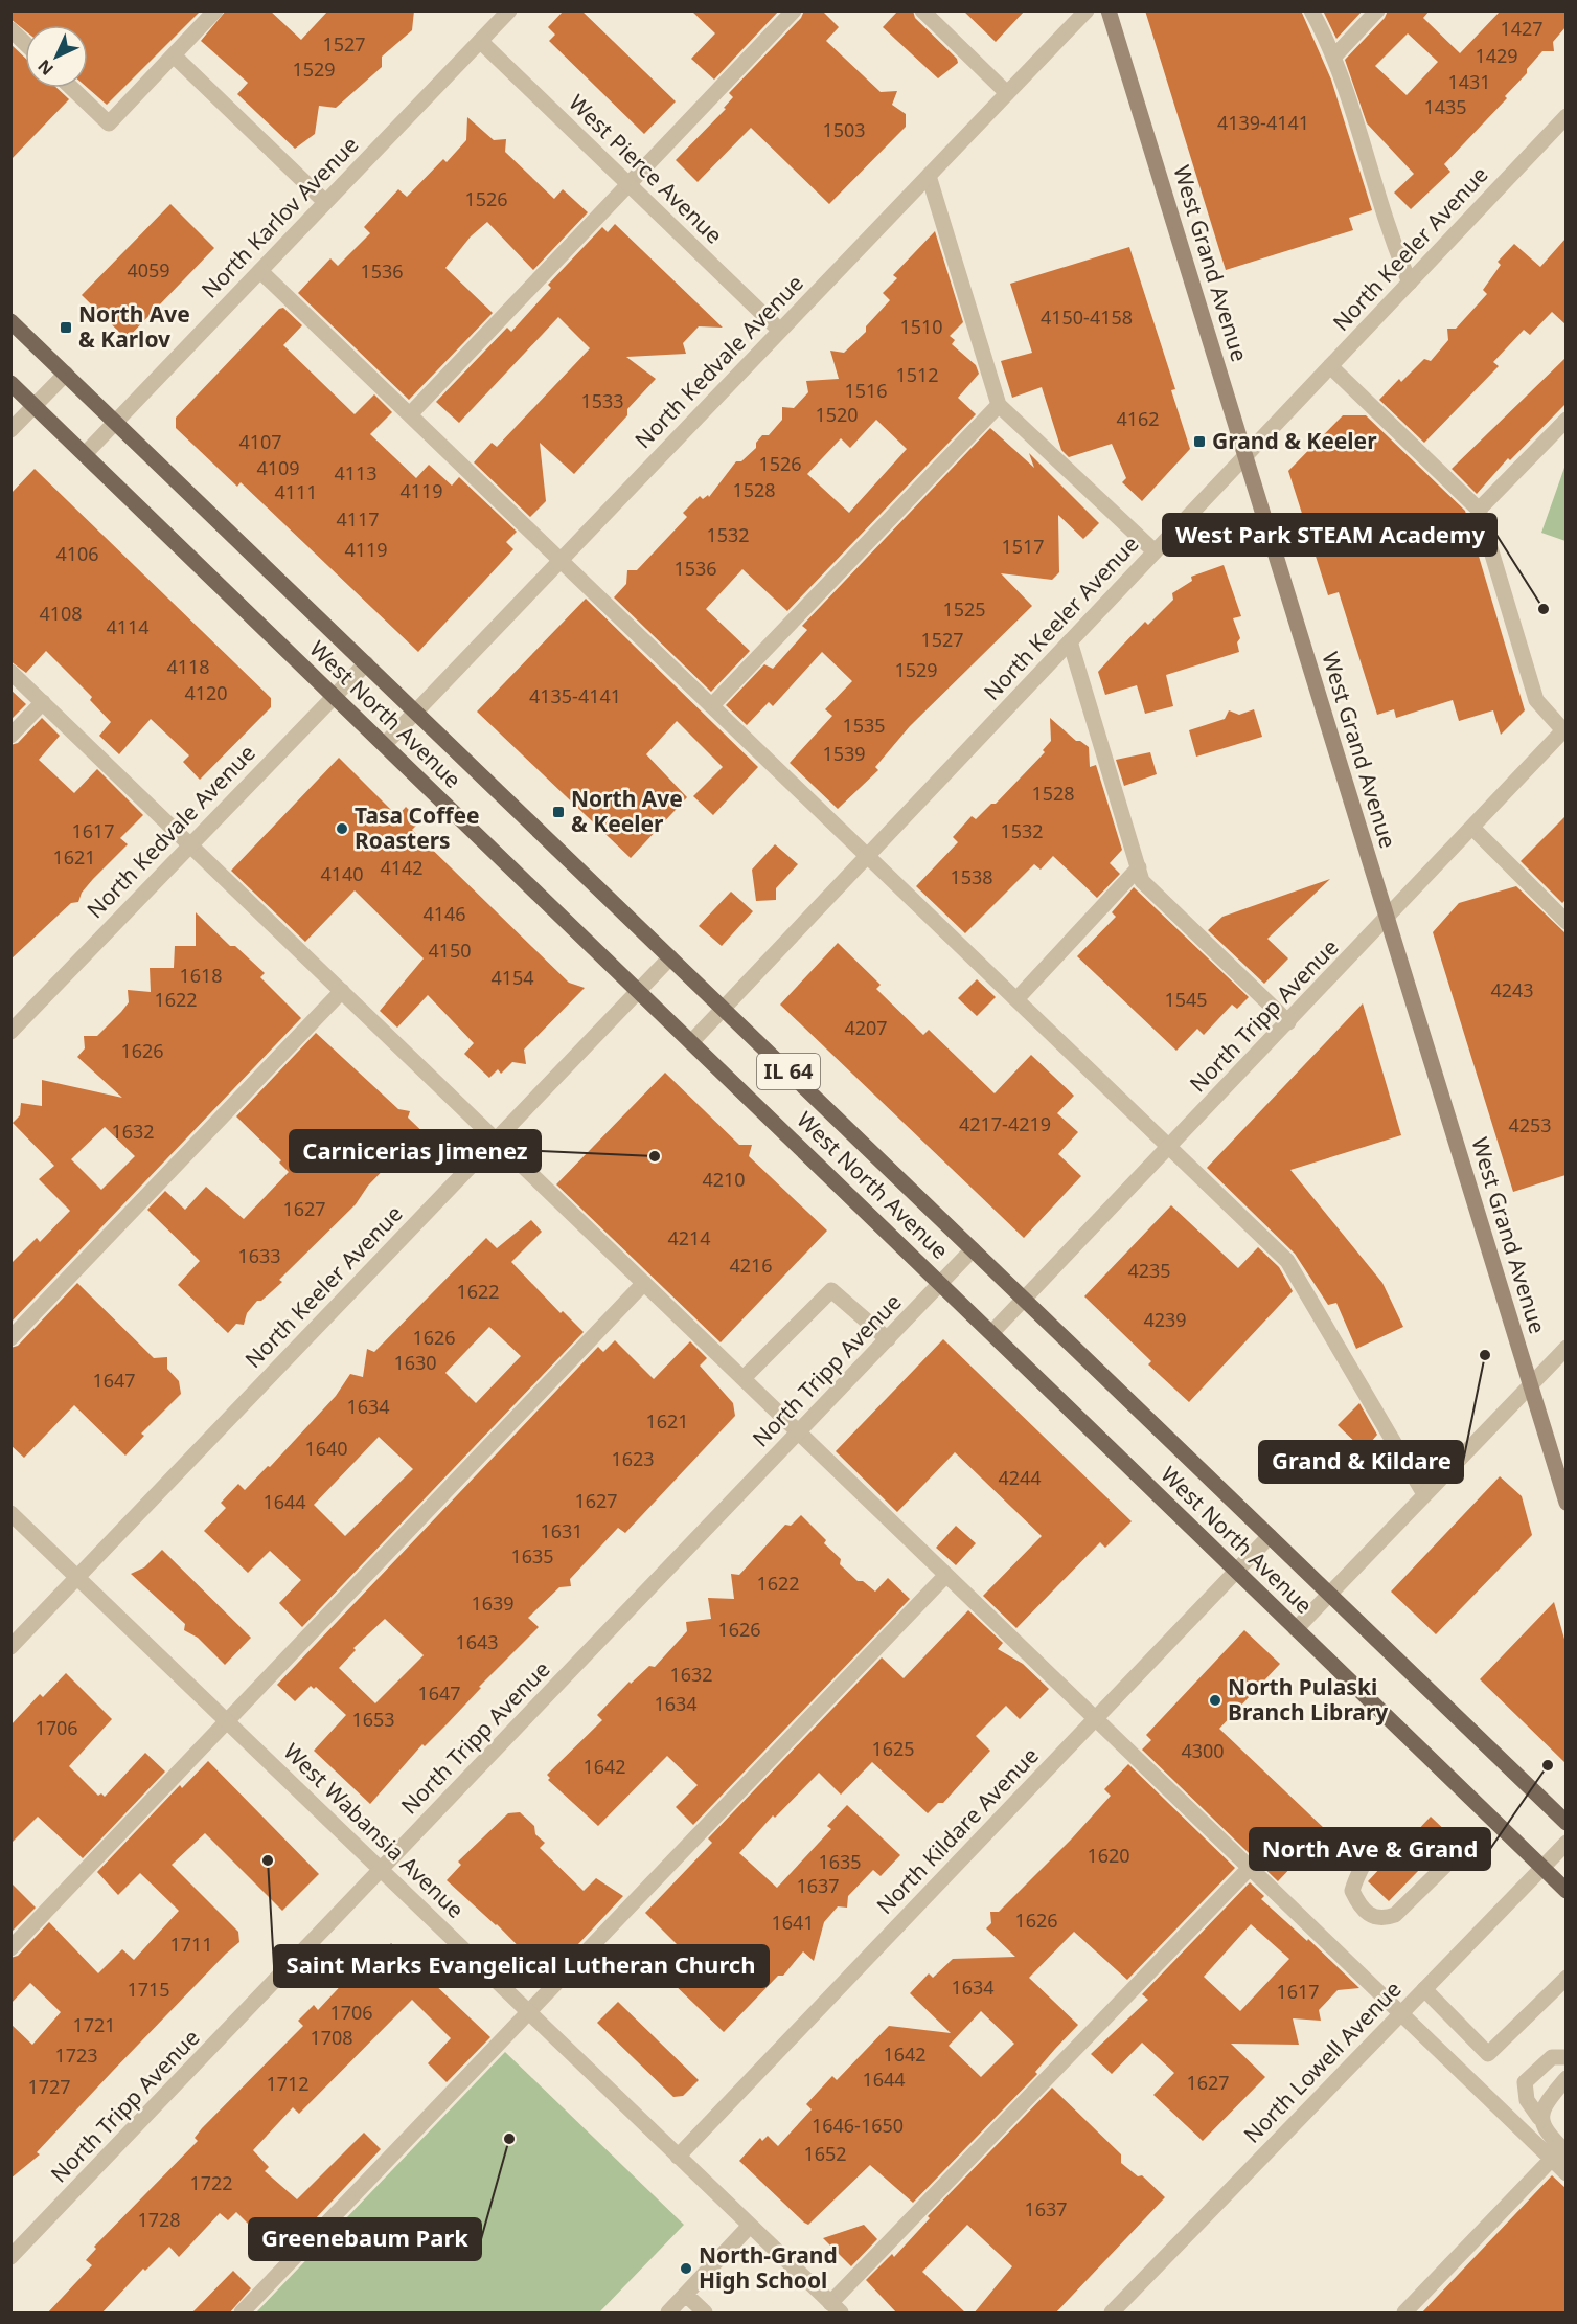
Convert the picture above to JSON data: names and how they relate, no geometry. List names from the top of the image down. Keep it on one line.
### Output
{"streets":{"main road":["West Grand Avenue","West North Avenue","IL 64"],"street":["West Pierce Avenue","North Karlov Avenue","North Keeler Avenue","North Kedvale Avenue","North Tripp Avenue","West Wabansia Avenue","North Kildare Avenue","North Lowell Avenue"]},"crossings":[["West Pierce Avenue","North Karlov Avenue"],["West Pierce Avenue","North Kedvale Avenue"],["North Karlov Avenue","West North Avenue"],["North Keeler Avenue","West Grand Avenue"],["North Keeler Avenue","West North Avenue"],["North Keeler Avenue","West Wabansia Avenue"],["West Grand Avenue","North Tripp Avenue"],["North Kedvale Avenue","West North Avenue"],["West North Avenue","North Tripp Avenue"],["West North Avenue","North Kildare Avenue"],["West North Avenue","North Lowell Avenue"],["North Tripp Avenue","West Wabansia Avenue"],["West Wabansia Avenue","North Kildare Avenue"]],"places":{"transit":["North Ave & Karlov","Grand & Keeler","North Ave & Keeler"],"other":["West Park STEAM Academy","Tasa Coffee Roasters","Carnicerias Jimenez","Grand & Kildare","North Pulaski Branch Library","North Ave & Grand","Saint Marks Evangelical Lutheran Church","Greenebaum Park","North-Grand High School"]},"house_numbers":["1427","1527","1429","1529","1431","1435","4139-4141","1503","1526","4059","1536","4150-4158","1510","1512","1516","1533","1520","4162","4107","1526","4109","4113","1528","4119","4111","4117","1532","1517","4119","4106","1536","1525","4108","4114","1527","4118","1529","4120","4135-4141","1535","1539","1528","1617","1532","1621","4142","4140","1538","4146","4150","1618","4154","4243","1622","1545","4207","1626","4217-4219","4253","1632","4210","1627","4214","1633","4216","4235","1622","4239","1626","1630","1647","1634","1621","1640","1623","4244","1627","1644","1631","1635","1622","1639","1626","1643","1632","1647","1634","1653","1706","1625","4300","1642","1620","1635","1637","1626","1641","1711","1634","1715","1617","1706","1721","1708","1642","1723","1644","1627","1712","1727","1646-1650","1652","1722","1637","1728"],"north":"bottom left"}
